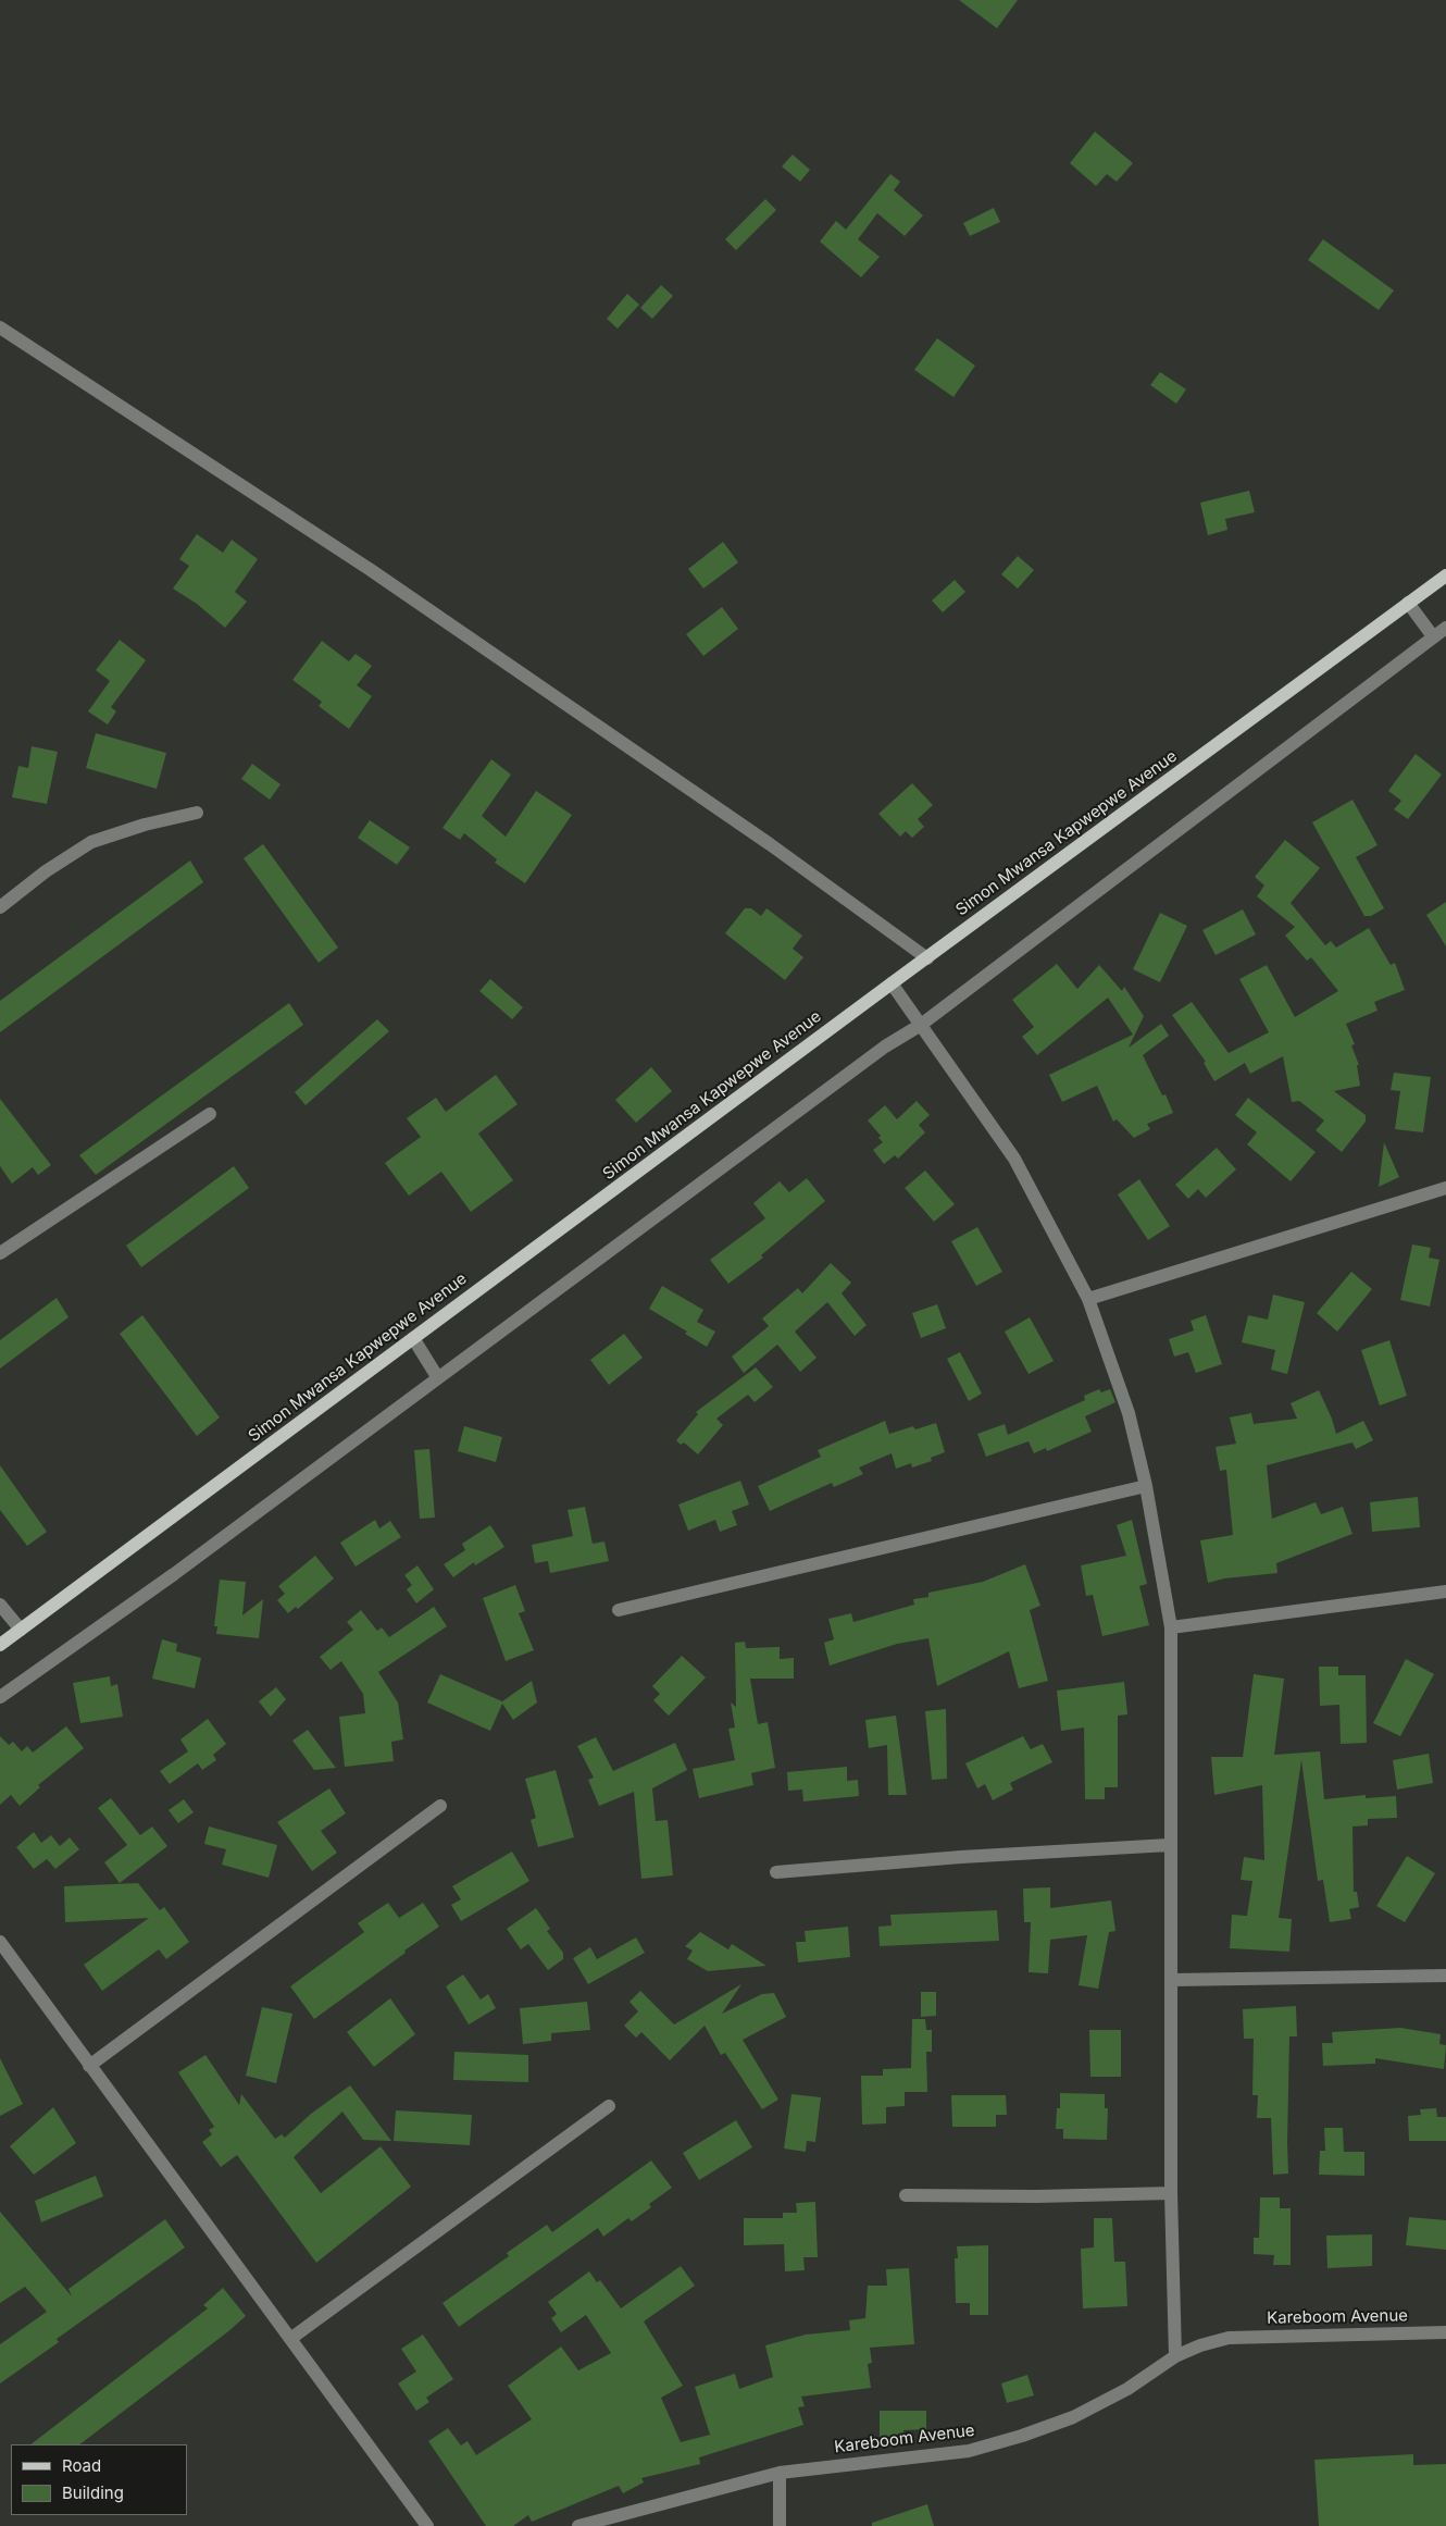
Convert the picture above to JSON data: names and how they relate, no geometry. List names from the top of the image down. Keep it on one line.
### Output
{"streets":{"main road":["Simon Mwansa Kapwepwe Avenue"],"street":["Kareboom Avenue"]},"legend":["Road","Building"]}
